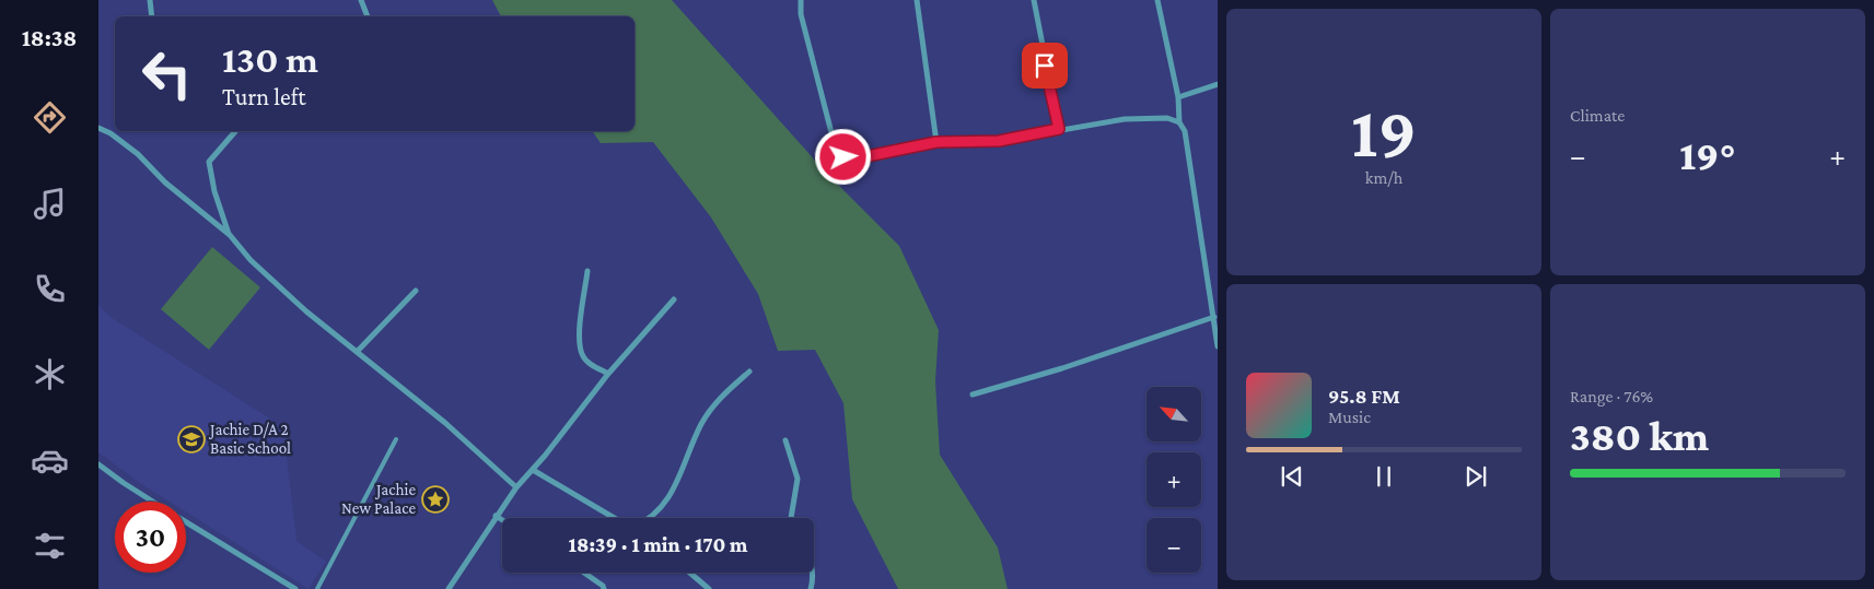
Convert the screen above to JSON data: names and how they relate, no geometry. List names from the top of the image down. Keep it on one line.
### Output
{"places":{"school or university":["Jachie D/A 2 Basic School"],"place":["Jachie New Palace"]},"north":"top left","page":{"tabs":"18:38","tile":[["19","km/h"],"Climate",["Range · 76%","380 km"]],"turn":["130 m","Turn left"],"heat":["−","19°","+"],"song":["95.8 FM","Music"],"map_buttons":["+","−"],"limit":"30","trip":"18:39 · 1 min · 170 m"}}
